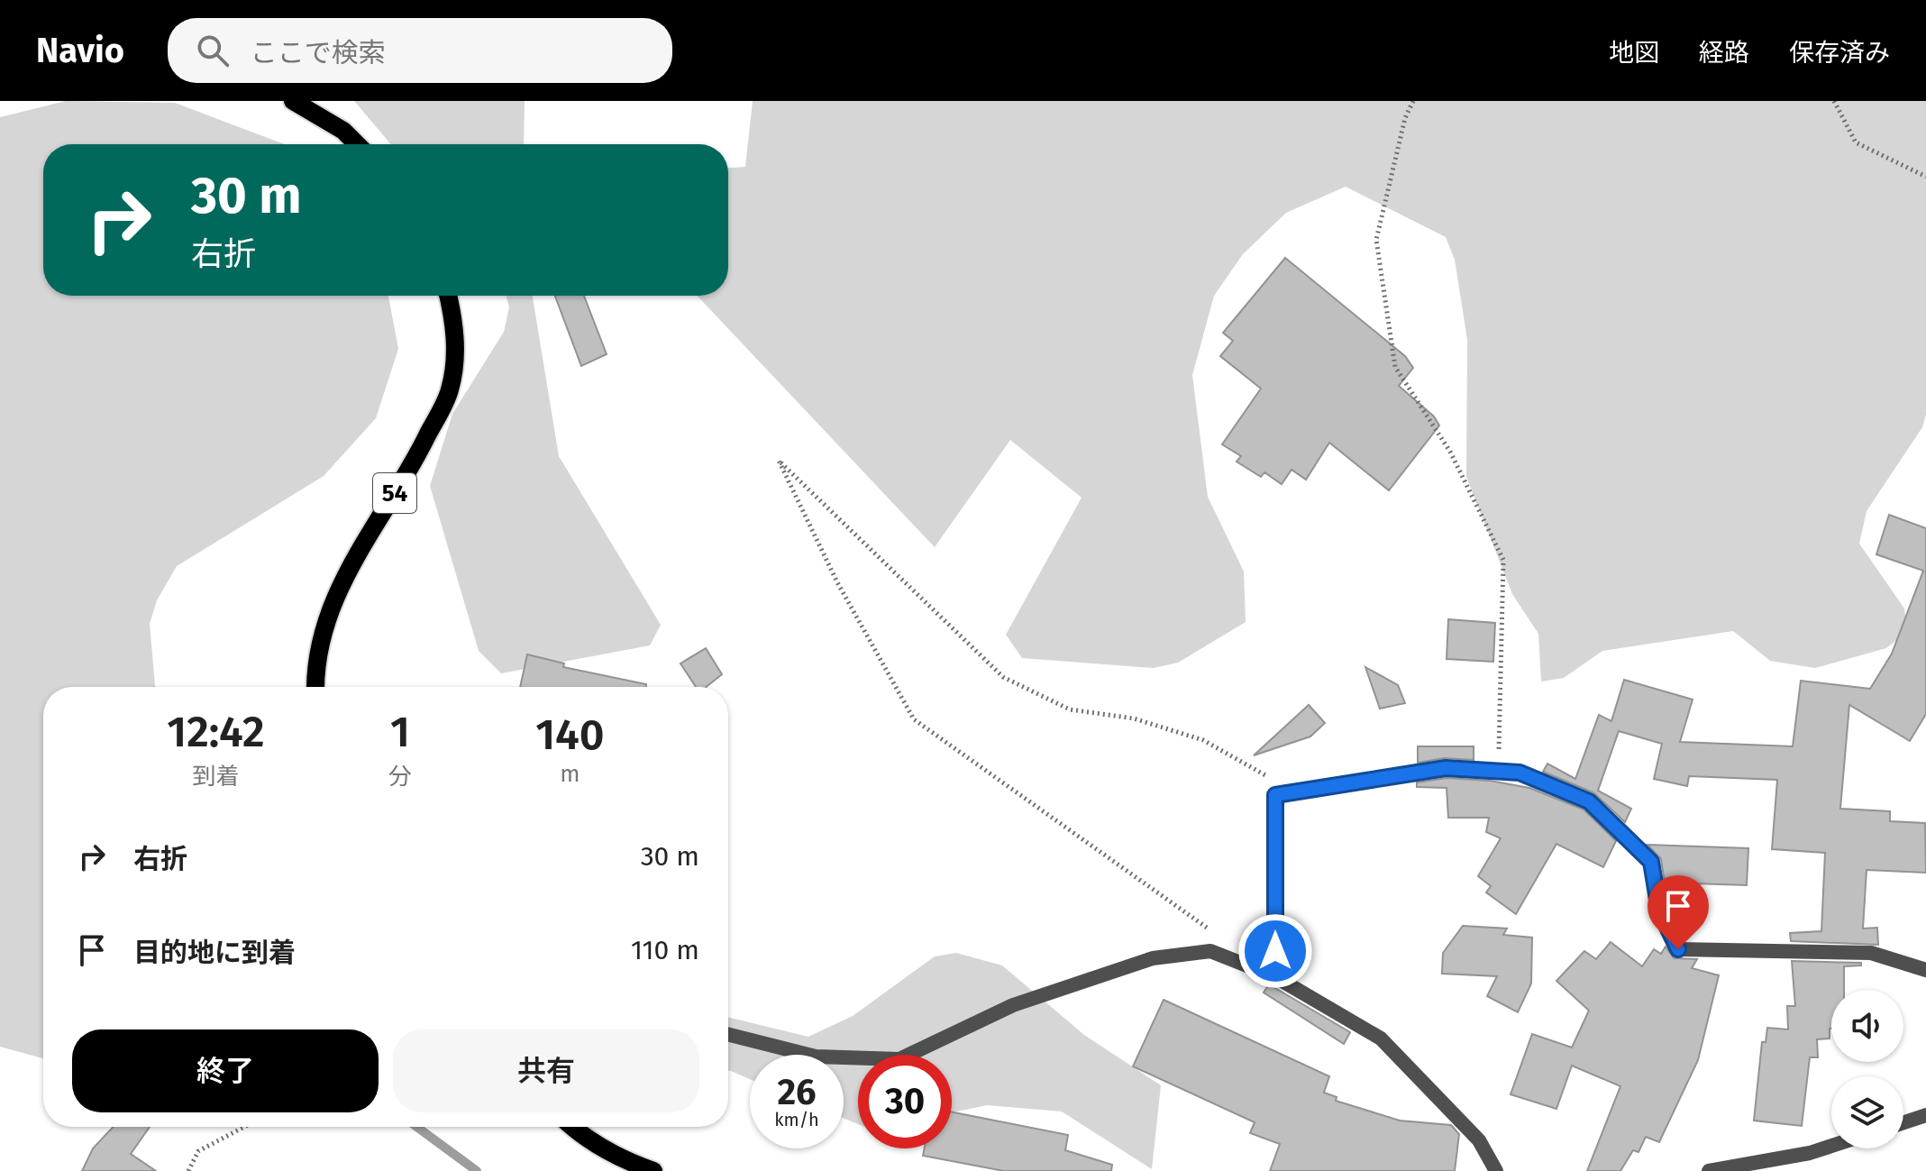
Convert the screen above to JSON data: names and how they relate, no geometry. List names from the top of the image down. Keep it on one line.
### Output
{"streets":{"main road":["54"]},"page":{"header":"Navio","search":"ここで検索","nav":["地図","経路","保存済み"],"turn":["30 m","右折"],"eta":["12:42","到着","1","分","140","m"],"list":[{"name":"右折","value":"30 m"},{"name":"目的地に到着","value":"110 m"}],"buttons":["終了","共有"],"speed":"26 km/h","limit":"30"}}
